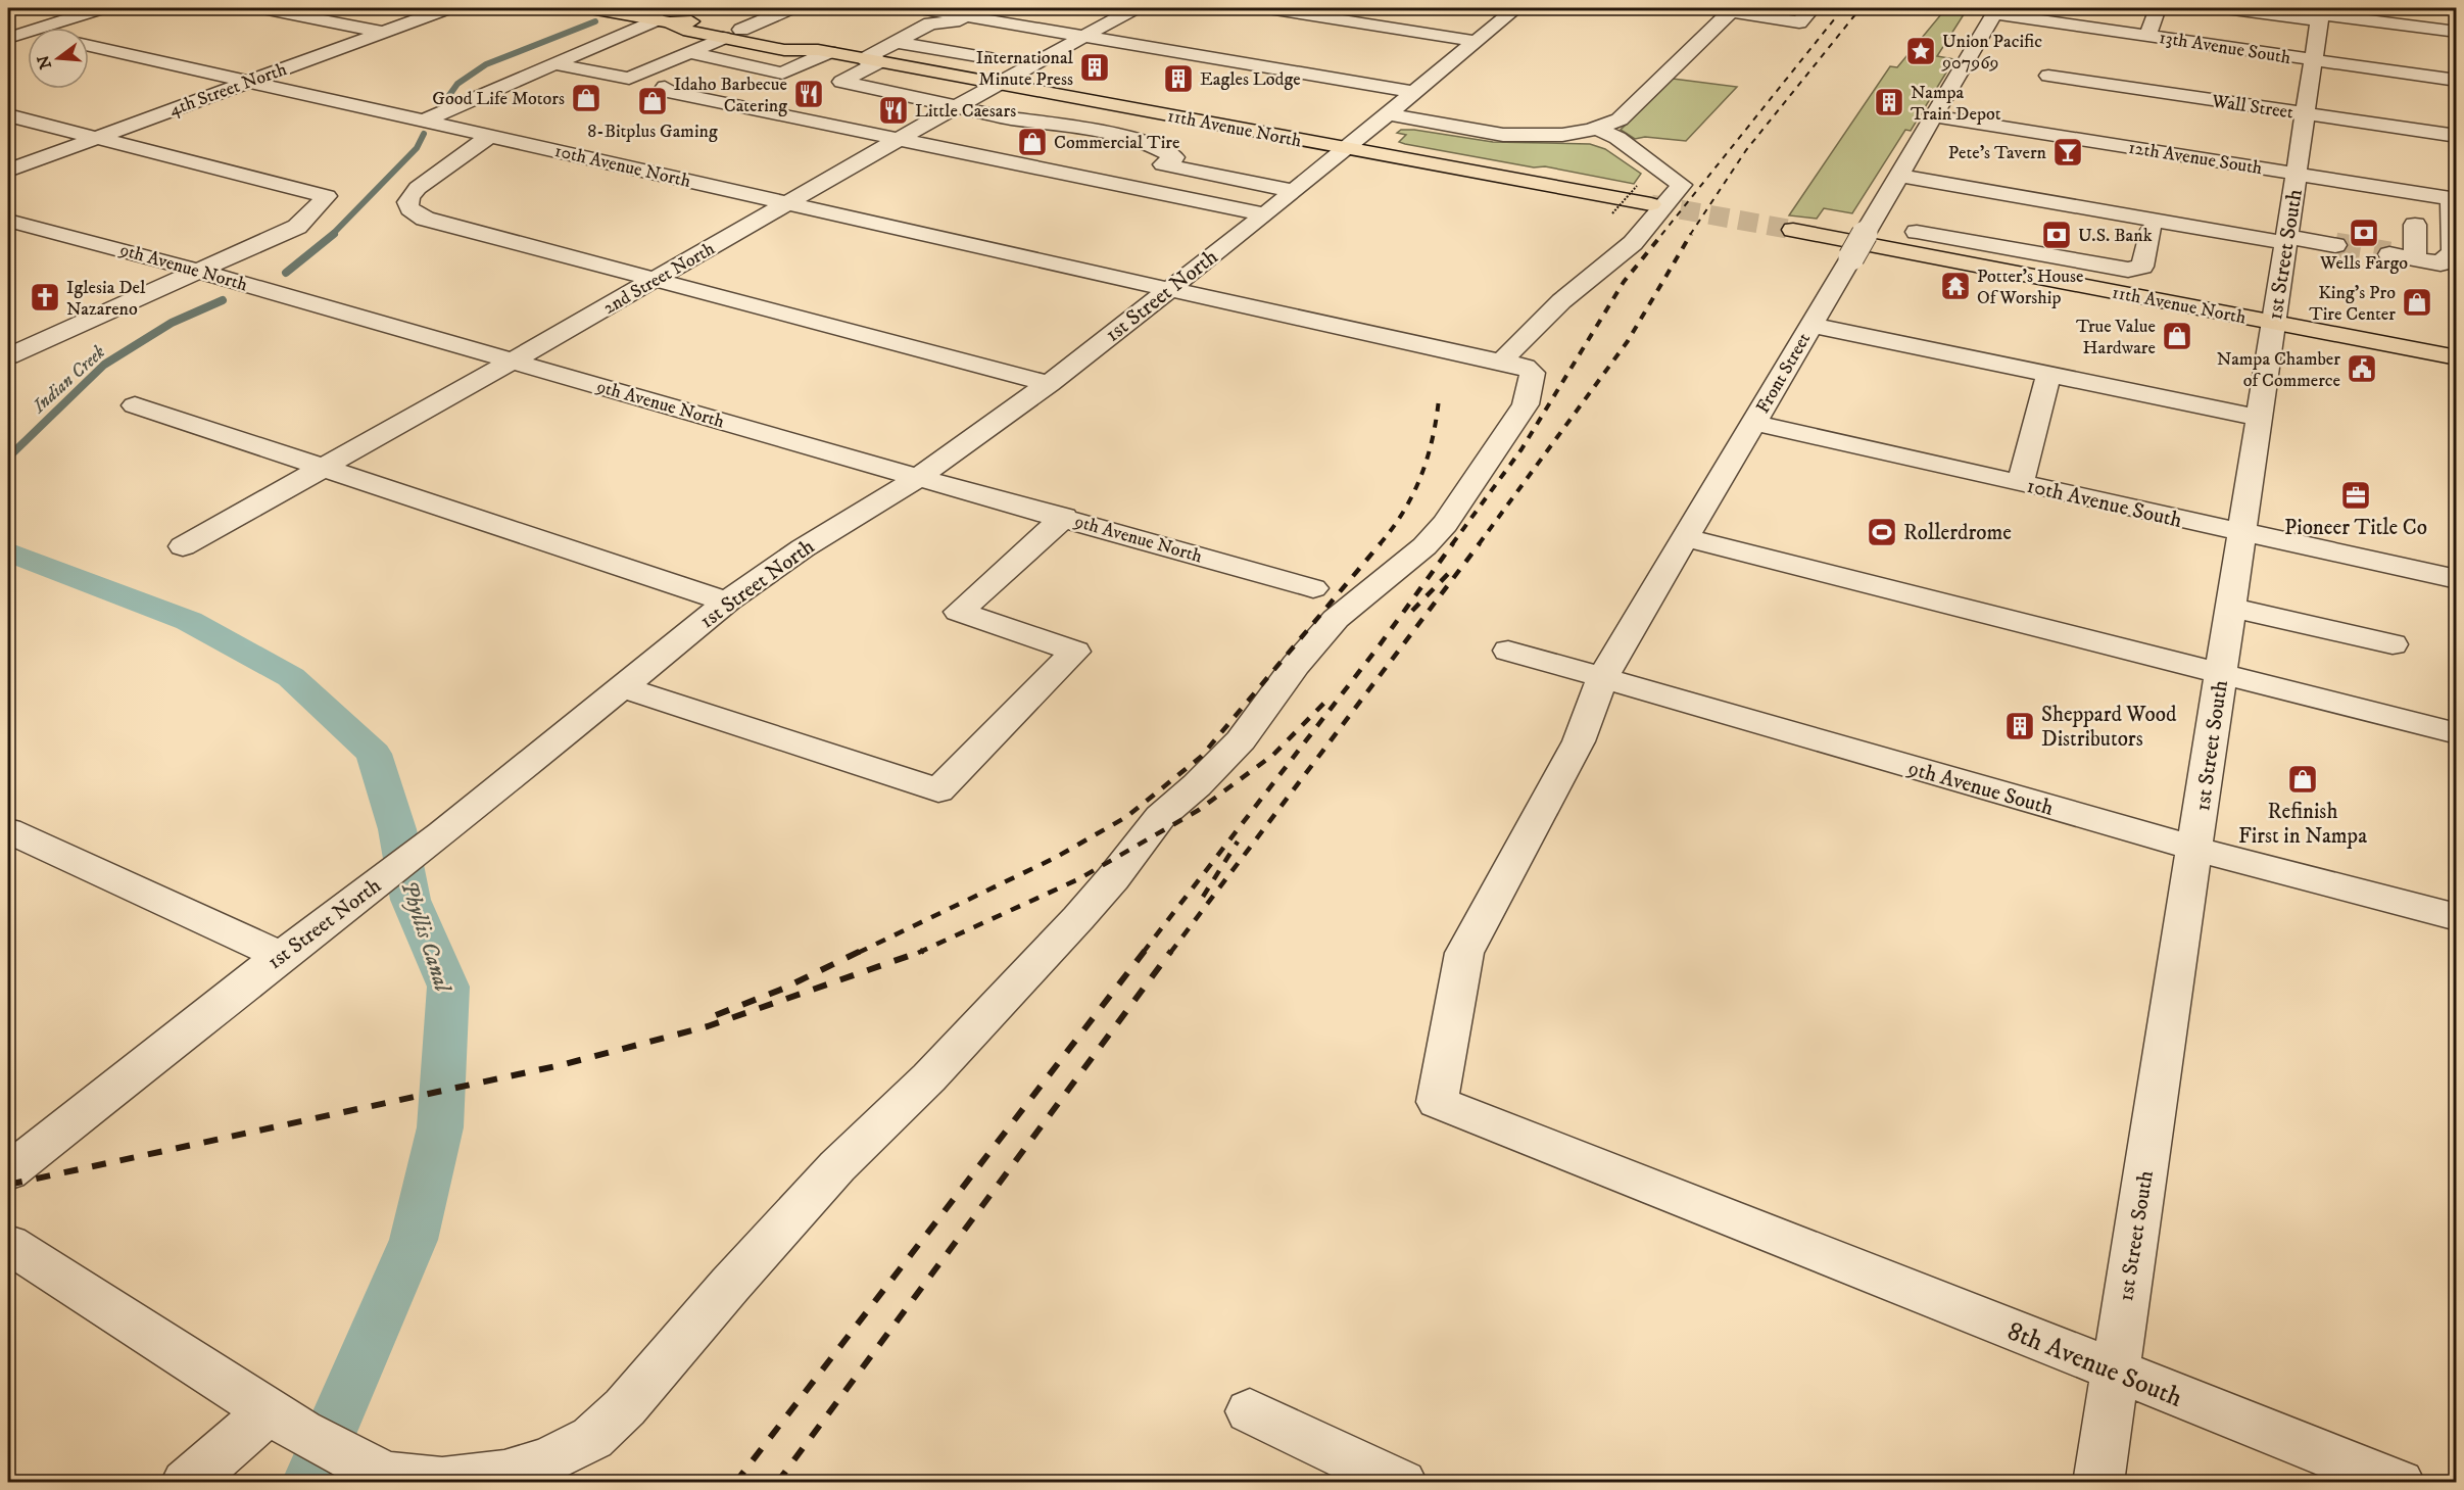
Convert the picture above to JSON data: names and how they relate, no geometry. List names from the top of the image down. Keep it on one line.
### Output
{"streets":{"main road":["11th Avenue North"],"street":["13th Avenue South","4th Street North","Wall Street","12th Avenue South","10th Avenue North","1st Street South","9th Avenue North","2nd Street North","1st Street North","Front Street","10th Avenue South","9th Avenue South","8th Avenue South"]},"crossings":[["13th Avenue South","1st Street South"],["13th Avenue South","Front Street"],["4th Street North","10th Avenue North"],["Wall Street","1st Street South"],["11th Avenue North","1st Street South"],["11th Avenue North","2nd Street North"],["11th Avenue North","1st Street North"],["12th Avenue South","1st Street South"],["12th Avenue South","Front Street"],["10th Avenue North","2nd Street North"],["10th Avenue North","1st Street North"],["1st Street South","10th Avenue South"],["1st Street South","9th Avenue South"],["1st Street South","8th Avenue South"],["9th Avenue North","2nd Street North"],["9th Avenue North","1st Street North"],["Front Street","10th Avenue South"],["Front Street","9th Avenue South"],["Front Street","8th Avenue South"]],"water":["Indian Creek","Phyllis Canal"],"places":{"place":["Union Pacific 907969"],"building":["International Minute Press","Eagles Lodge","Nampa Train Depot","Sheppard Wood Distributors"],"restaurant":["Idaho Barbecue Catering","Little Caesars"],"shop":["Good Life Motors","8-Bitplus Gaming","Commercial Tire","King's Pro Tire Center","True Value Hardware","Refinish First in Nampa"],"bar":["Pete's Tavern"],"bank":["Wells Fargo","U.S. Bank"],"temple":["Potter's House Of Worship"],"church":["Iglesia Del Nazareno"],"public building":["Nampa Chamber of Commerce"],"office":["Pioneer Title Co"],"sports":["Rollerdrome"]},"north":"left"}
